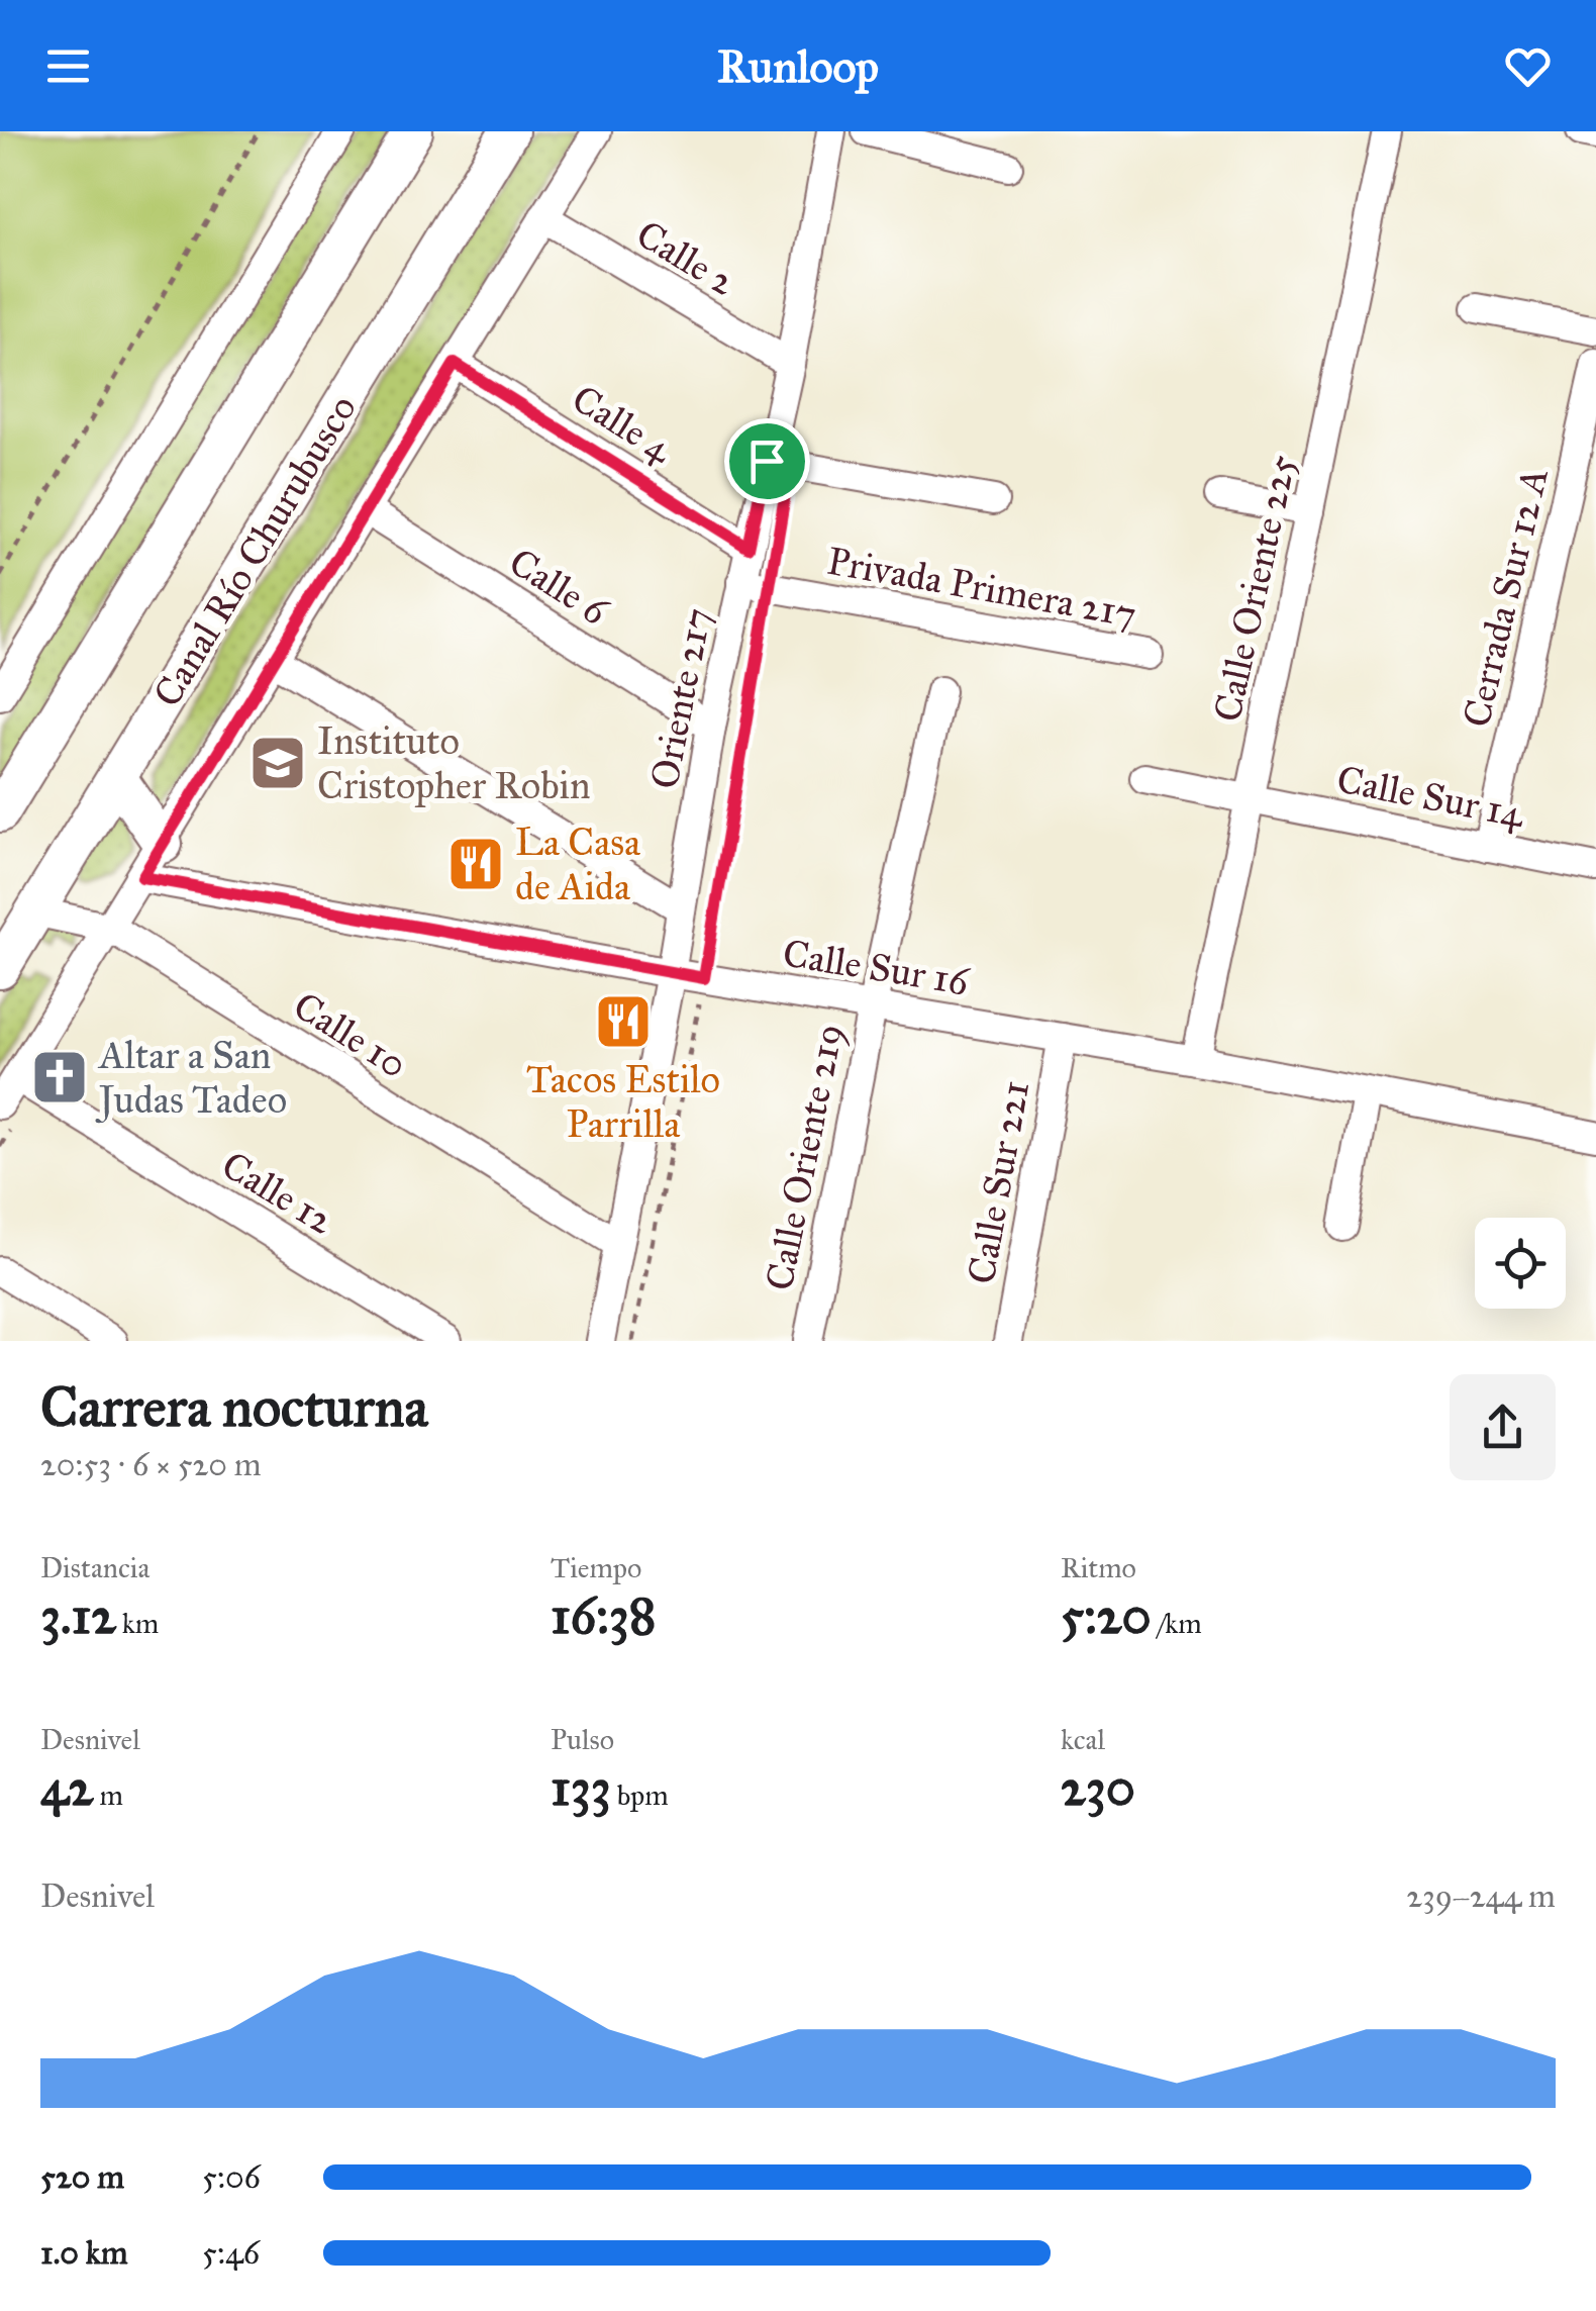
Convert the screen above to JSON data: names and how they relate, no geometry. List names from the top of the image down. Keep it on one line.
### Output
{"streets":{"main road":["Canal Río Churubusco"],"street":["Calle 2","Calle 4","Calle 6","Privada Primera 217","Calle Oriente 225","Cerrada Sur 12 A","Oriente 217","Calle Sur 14","Calle Sur 16","Calle 10","Calle Oriente 219","Calle Sur 221","Calle 12"]},"crossings":[["Calle 2","Canal Río Churubusco"],["Calle 2","Oriente 217"],["Calle 4","Canal Río Churubusco"],["Calle 4","Oriente 217"],["Canal Río Churubusco","Calle 6"],["Canal Río Churubusco","Calle Sur 16"],["Canal Río Churubusco","Calle 10"],["Canal Río Churubusco","Calle 12"],["Calle 6","Oriente 217"],["Privada Primera 217","Oriente 217"],["Calle Oriente 225","Calle Sur 14"],["Calle Oriente 225","Calle Sur 16"],["Cerrada Sur 12 A","Calle Sur 14"],["Oriente 217","Calle Sur 16"],["Oriente 217","Calle 10"],["Calle Sur 16","Calle Oriente 219"],["Calle Sur 16","Calle Sur 221"]],"places":{"school or university":["Instituto Cristopher Robin"],"restaurant":["La Casa de Aida","Tacos Estilo Parrilla"],"church":["Altar a San Judas Tadeo"]},"page":{"header":"Runloop","heading":["Carrera nocturna","20:53 · 6 × 520 m"],"stats":[["Distancia","3.12 km"],["Tiempo","16:38"],["Ritmo","5:20 /km"],["Desnivel","42 m"],["Pulso","133 bpm"],["kcal","230"]],"chart":["Desnivel","239–244 m"],"list":[{"name":"520 m","note":"5:06"},{"name":"1.0 km","note":"5:46"}]}}
